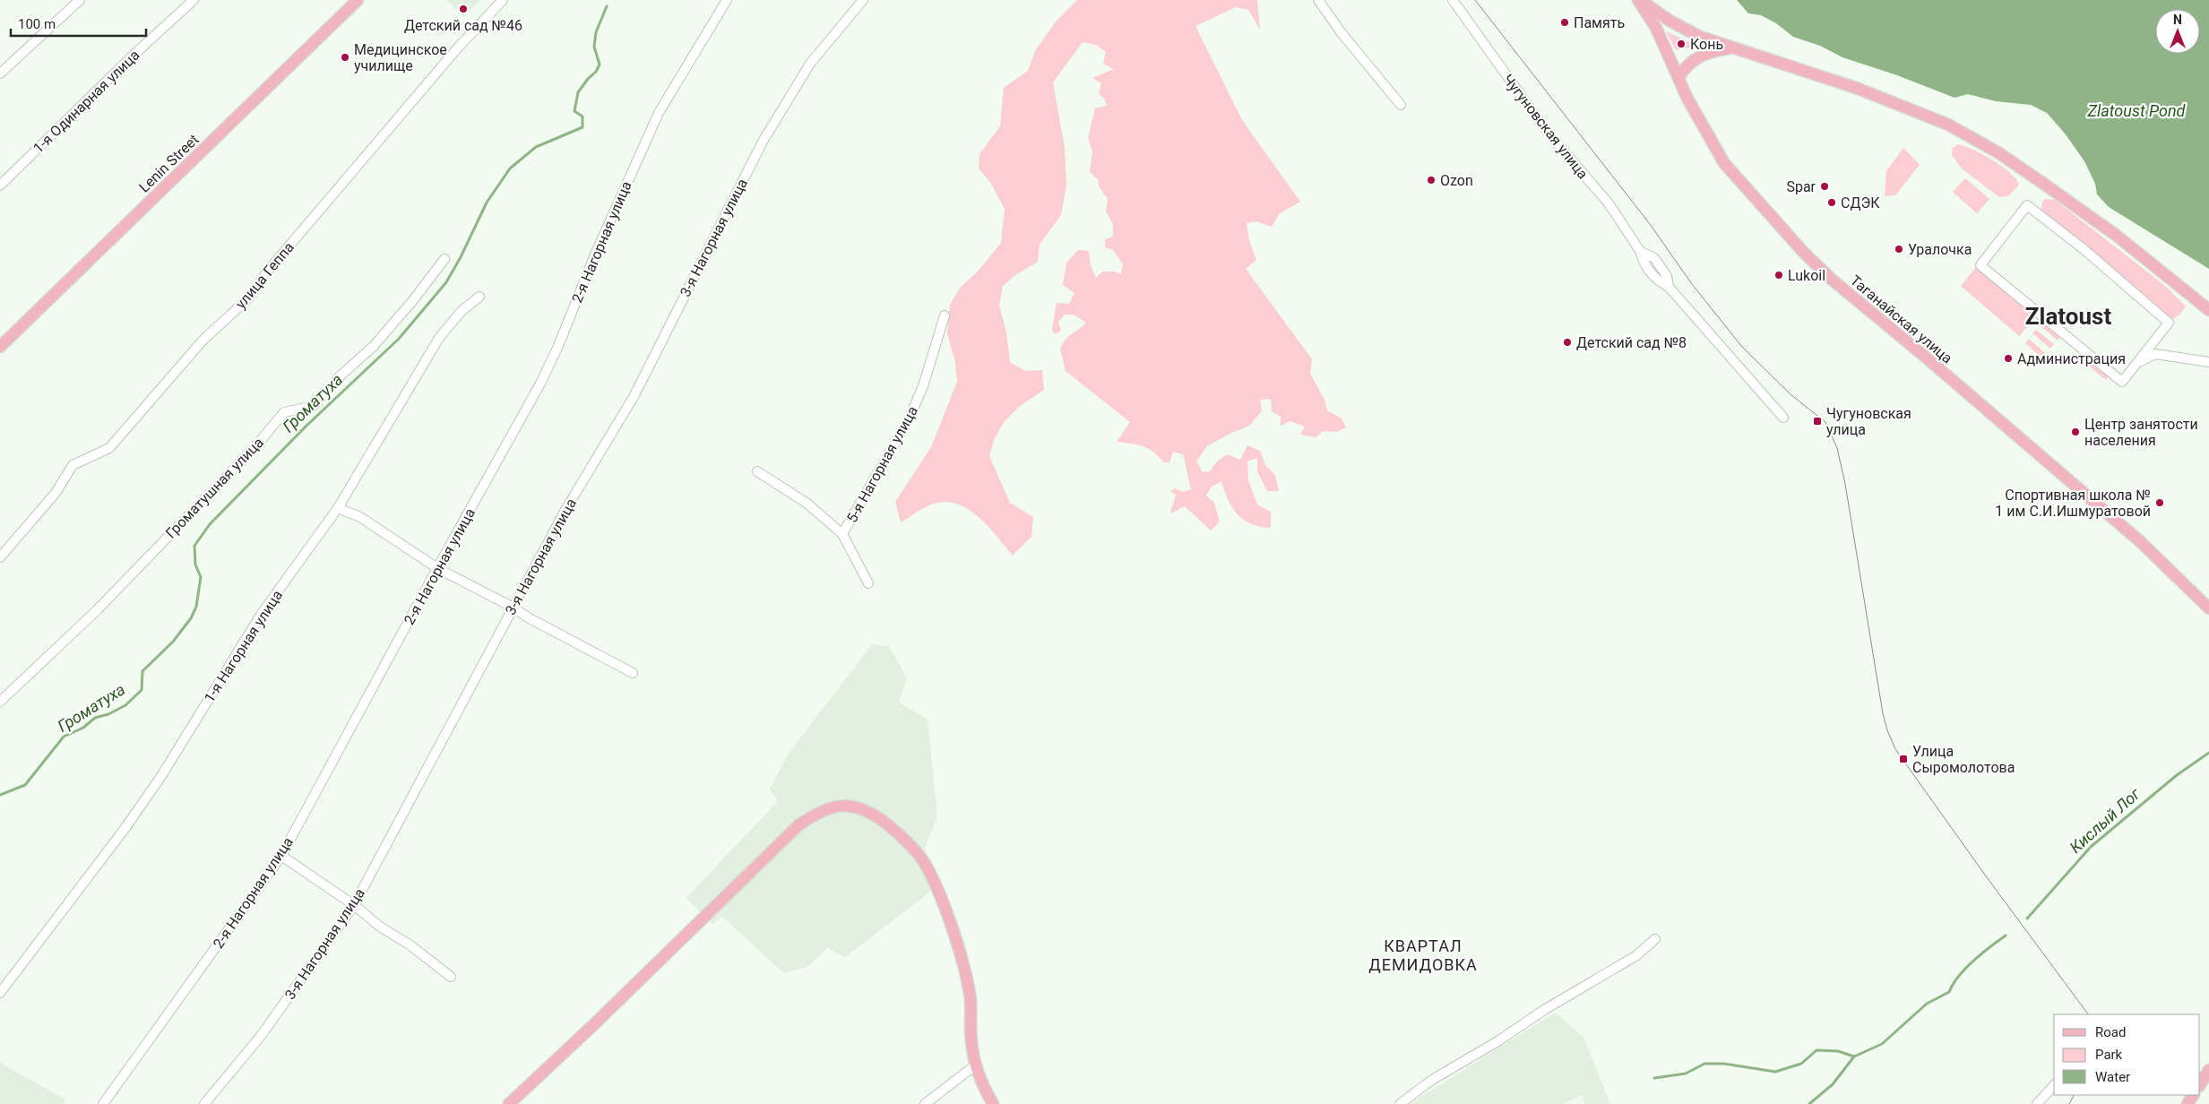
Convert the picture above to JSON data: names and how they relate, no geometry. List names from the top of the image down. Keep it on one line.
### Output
{"streets":{"main road":["Lenin Street","Таганайская улица"],"street":["1-я Одинарная улица","Чугуновская улица","3-я Нагорная улица","2-я Нагорная улица","улица Геппа","5-я Нагорная улица","Громатушная улица","1-я Нагорная улица"]},"districts":["Zlatoust","КВАРТАЛ ДЕМИДОВКА"],"water":["Zlatoust Pond","Громатуха","Кислый Лог"],"places":{"other":["Детский сад №46","Память","Конь","Медицинское училище","Ozon","Spar","СДЭК","Уралочка","Lukoil","Детский сад №8","Администрация","Центр занятости населения","Спортивная школа № 1 им С.И.Ишмуратовой"],"transit":["Чугуновская улица","Улица Сыромолотова"]},"legend":["Road","Park","Water"],"scale_bar":"100 m","north":"top"}
